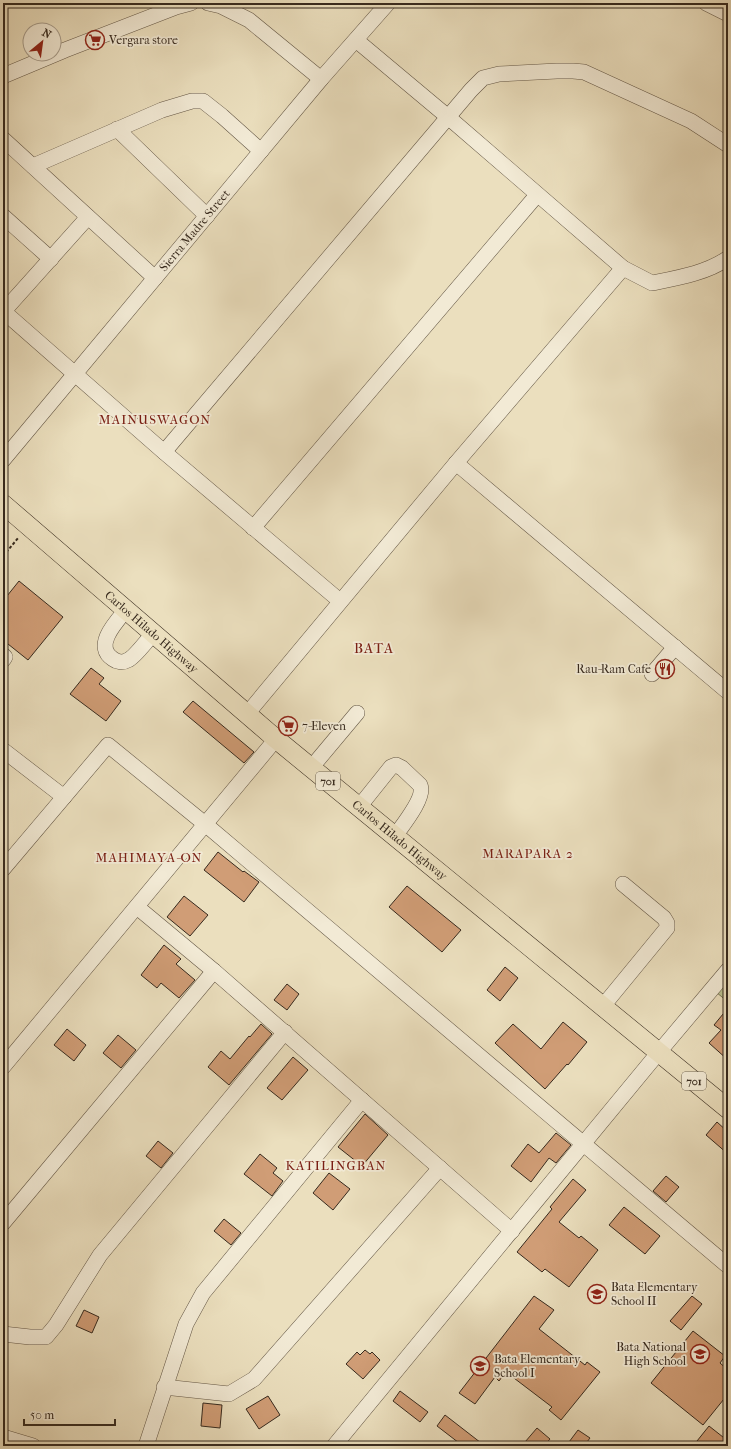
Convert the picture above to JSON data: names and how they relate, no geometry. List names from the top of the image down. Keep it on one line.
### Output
{"streets":{"main road":["Carlos Hilado Highway","701"],"street":["Sierra Madre Street"]},"districts":["MAINUSWAGON","BATA","MARAPARA 2","MAHIMAYA-ON","KATILINGBAN"],"places":{"supermarket":["Vergara store","7-Eleven"],"restaurant":["Rau-Ram Cafe"],"school or university":["Bata Elementary School II","Bata National High School","Bata Elementary School I"]},"scale_bar":"50 m","north":"top right"}
